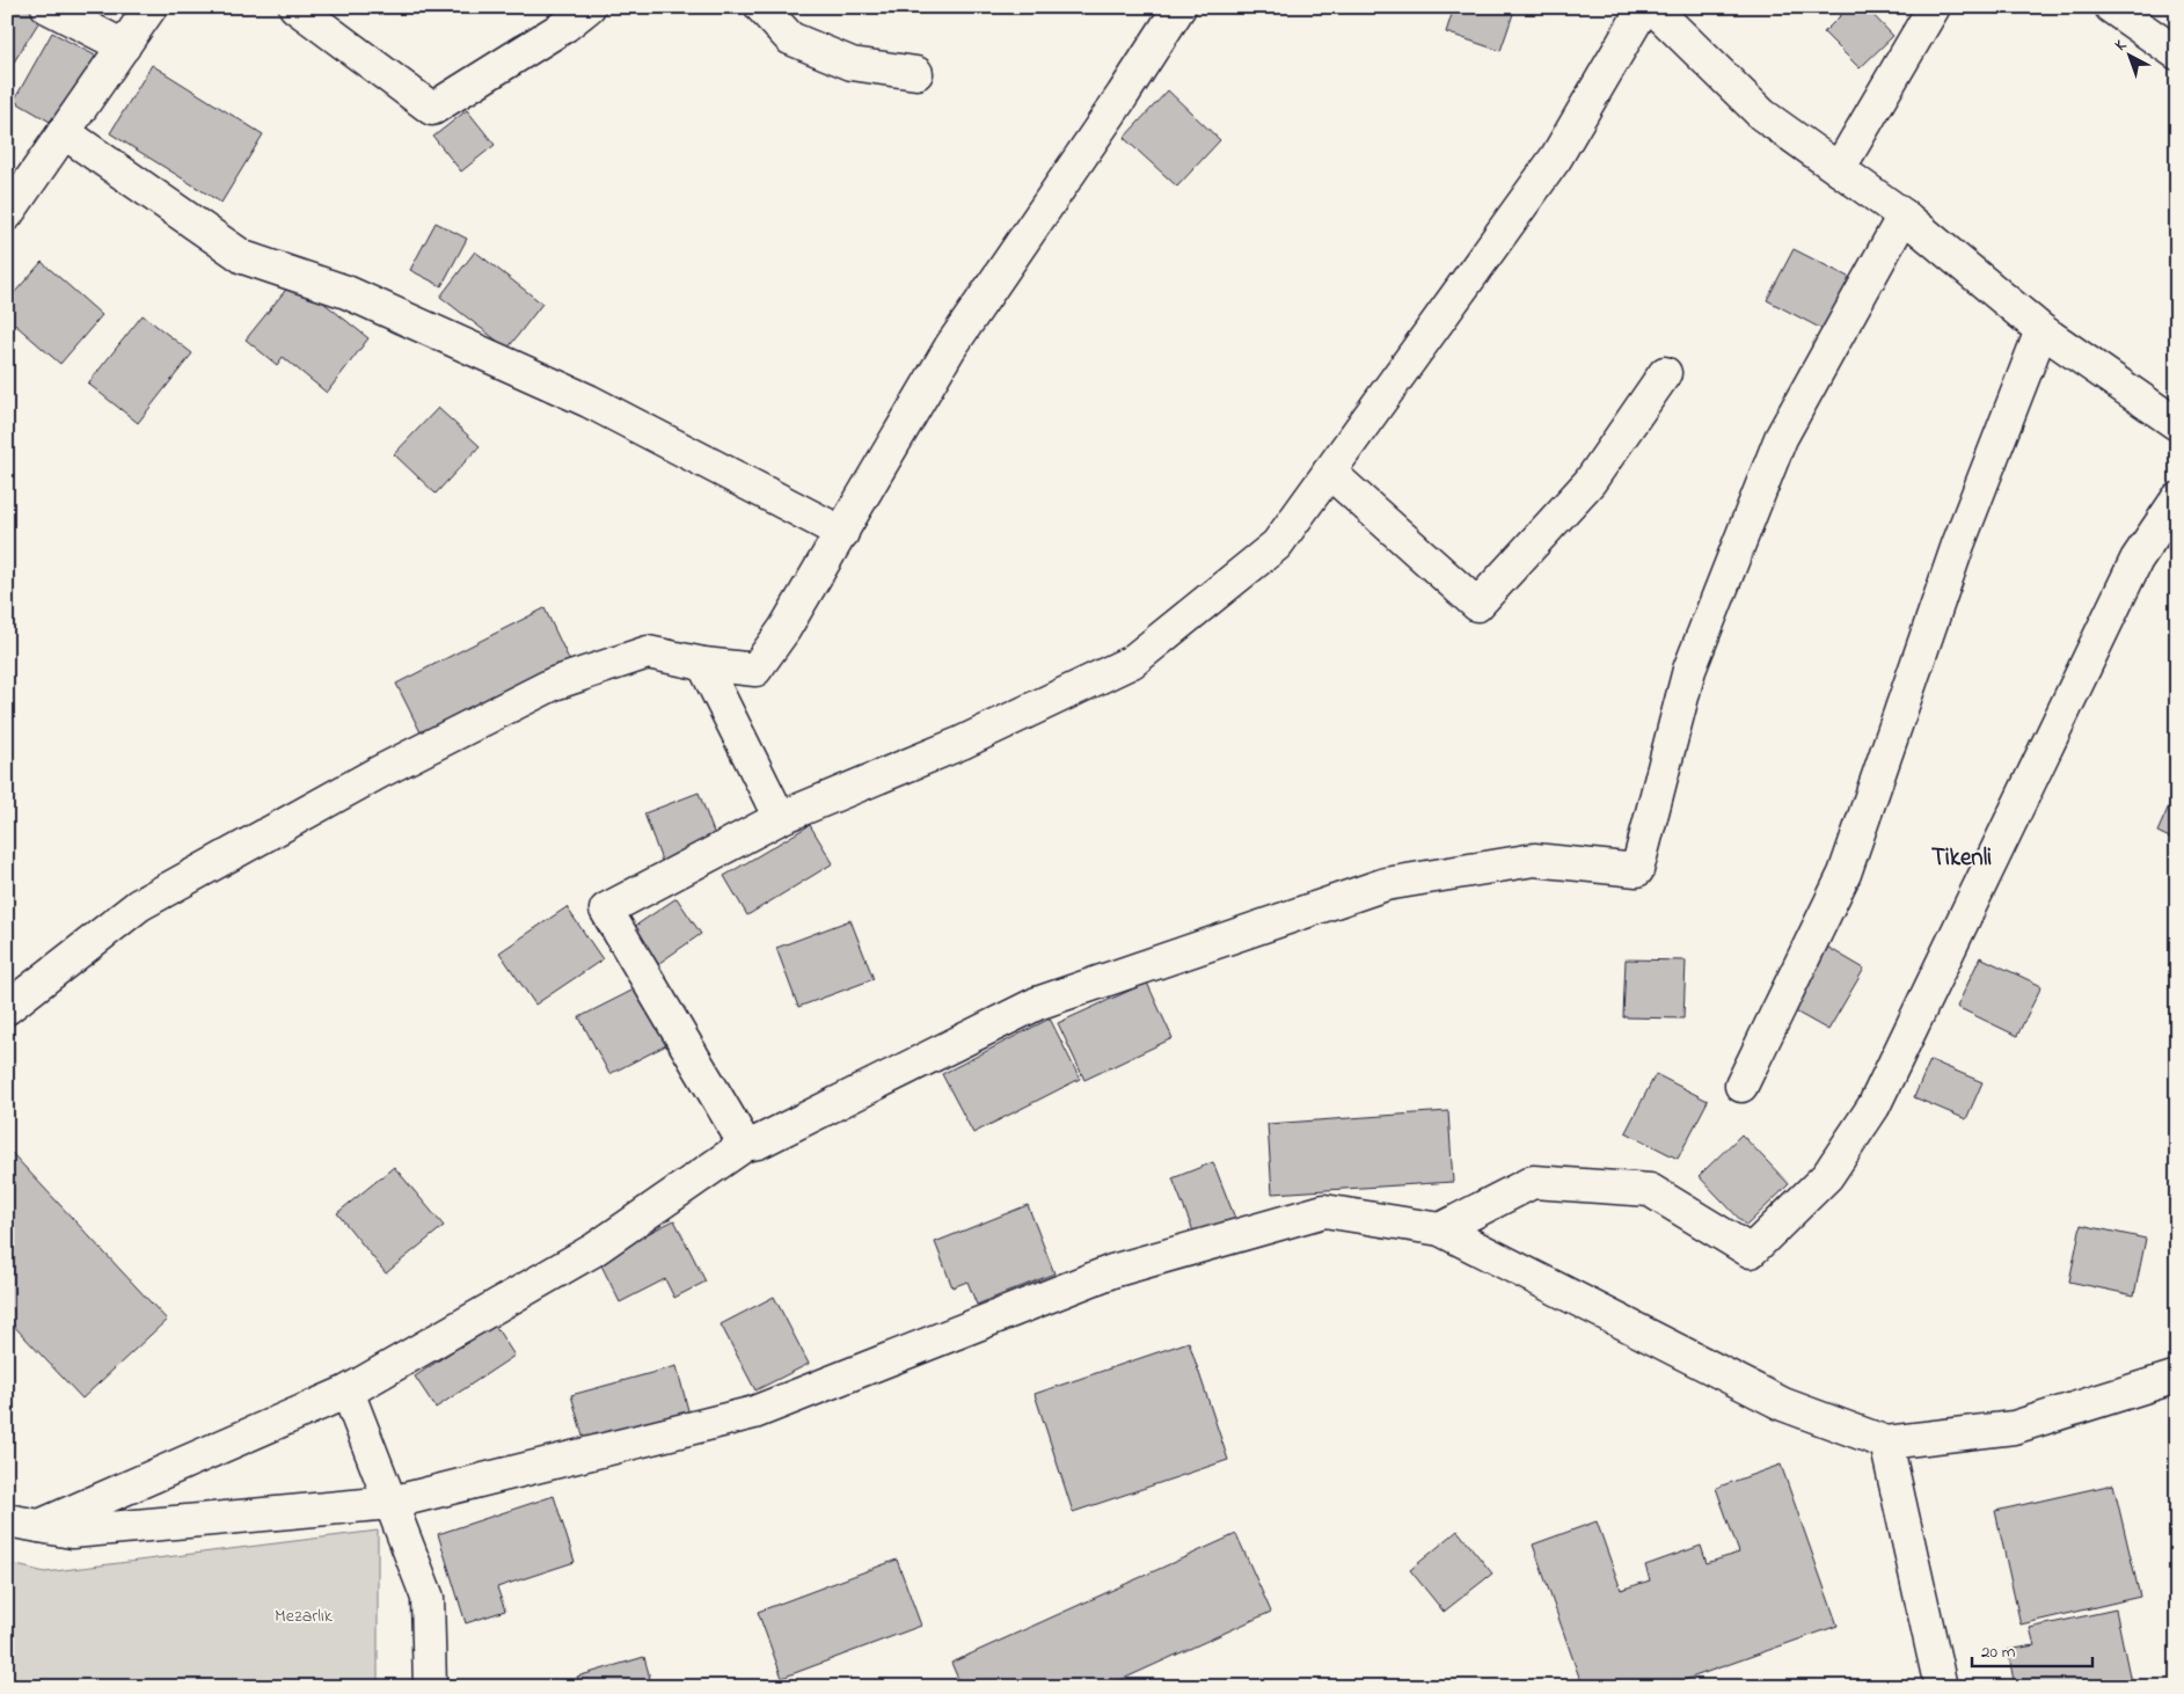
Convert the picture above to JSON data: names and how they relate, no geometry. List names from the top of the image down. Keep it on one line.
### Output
{"districts":["Tikenli"],"parks":["Mezarlık"],"scale_bar":"20 m","north":"top left"}
